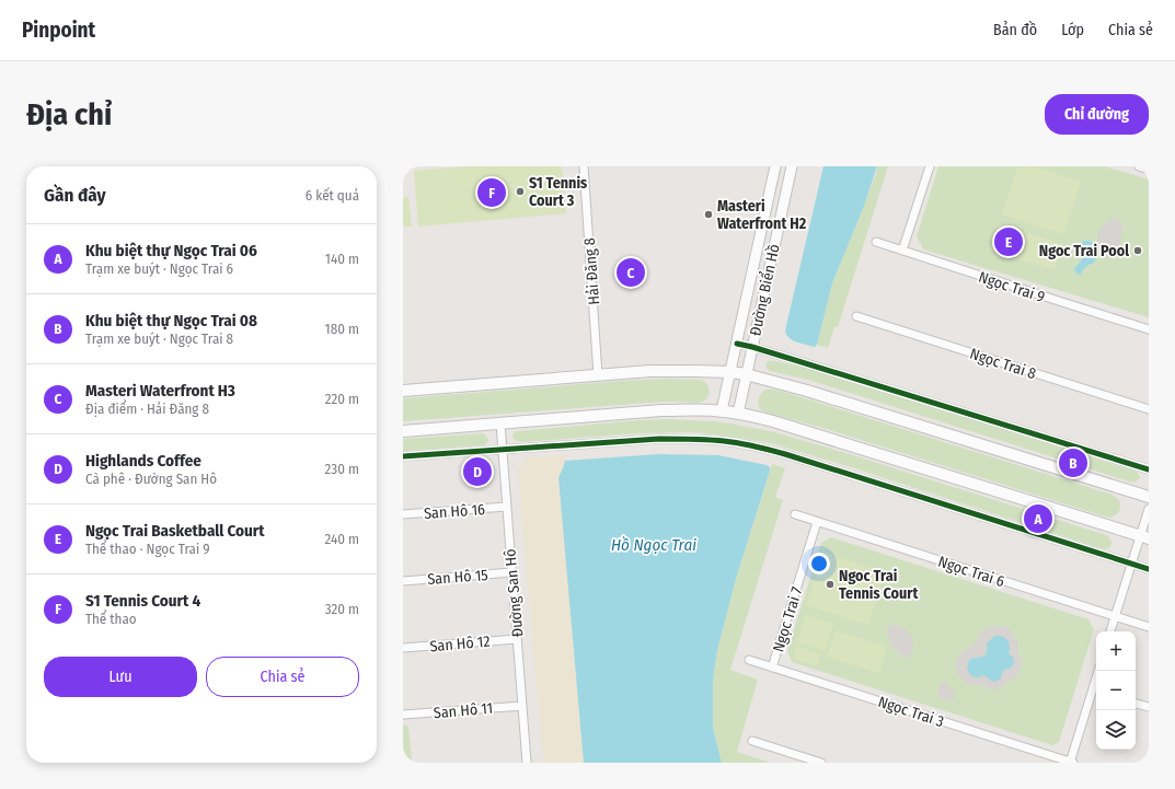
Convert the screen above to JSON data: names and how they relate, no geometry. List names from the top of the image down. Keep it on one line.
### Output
{"streets":{"street":["Hải Đăng 8","Ngọc Trai 9","Đường Biển Hồ","Ngọc Trai 8","San Hô 16","Ngọc Trai 6","San Hô 15","Đường San Hô","Ngọc Trai 7","San Hô 12","San Hô 11","Ngọc Trai 3"]},"crossings":[["San Hô 16","Đường San Hô"],["Ngọc Trai 6","Ngọc Trai 7"],["San Hô 15","Đường San Hô"],["Đường San Hô","San Hô 12"],["Đường San Hô","San Hô 11"],["Ngọc Trai 7","Ngọc Trai 3"]],"water":["Hồ Ngọc Trai"],"places":["S1 Tennis Court 3","Masteri Waterfront H2","Ngoc Trai Pool","Ngoc Trai Tennis Court"],"page":{"header":"Pinpoint","nav":["Bản đồ","Lớp","Chia sẻ"],"buttons":["Chỉ đường",["Lưu","Chia sẻ"]],"title":"Địa chỉ","heading":["Gần đây","6 kết quả"],"pins":["F","E","C","B","D","A"],"list":[{"mark":"A","name":"Khu biệt thự Ngọc Trai 06","note":"Trạm xe buýt · Ngọc Trai 6","value":"140 m"},{"mark":"B","name":"Khu biệt thự Ngọc Trai 08","note":"Trạm xe buýt · Ngọc Trai 8","value":"180 m"},{"mark":"C","name":"Masteri Waterfront H3","note":"Địa điểm · Hải Đăng 8","value":"220 m"},{"mark":"D","name":"Highlands Coffee","note":"Cà phê · Đường San Hô","value":"230 m"},{"mark":"E","name":"Ngọc Trai Basketball Court","note":"Thể thao · Ngọc Trai 9","value":"240 m"},{"mark":"F","name":"S1 Tennis Court 4","note":"Thể thao","value":"320 m"}],"map_buttons":["+","−"]}}
